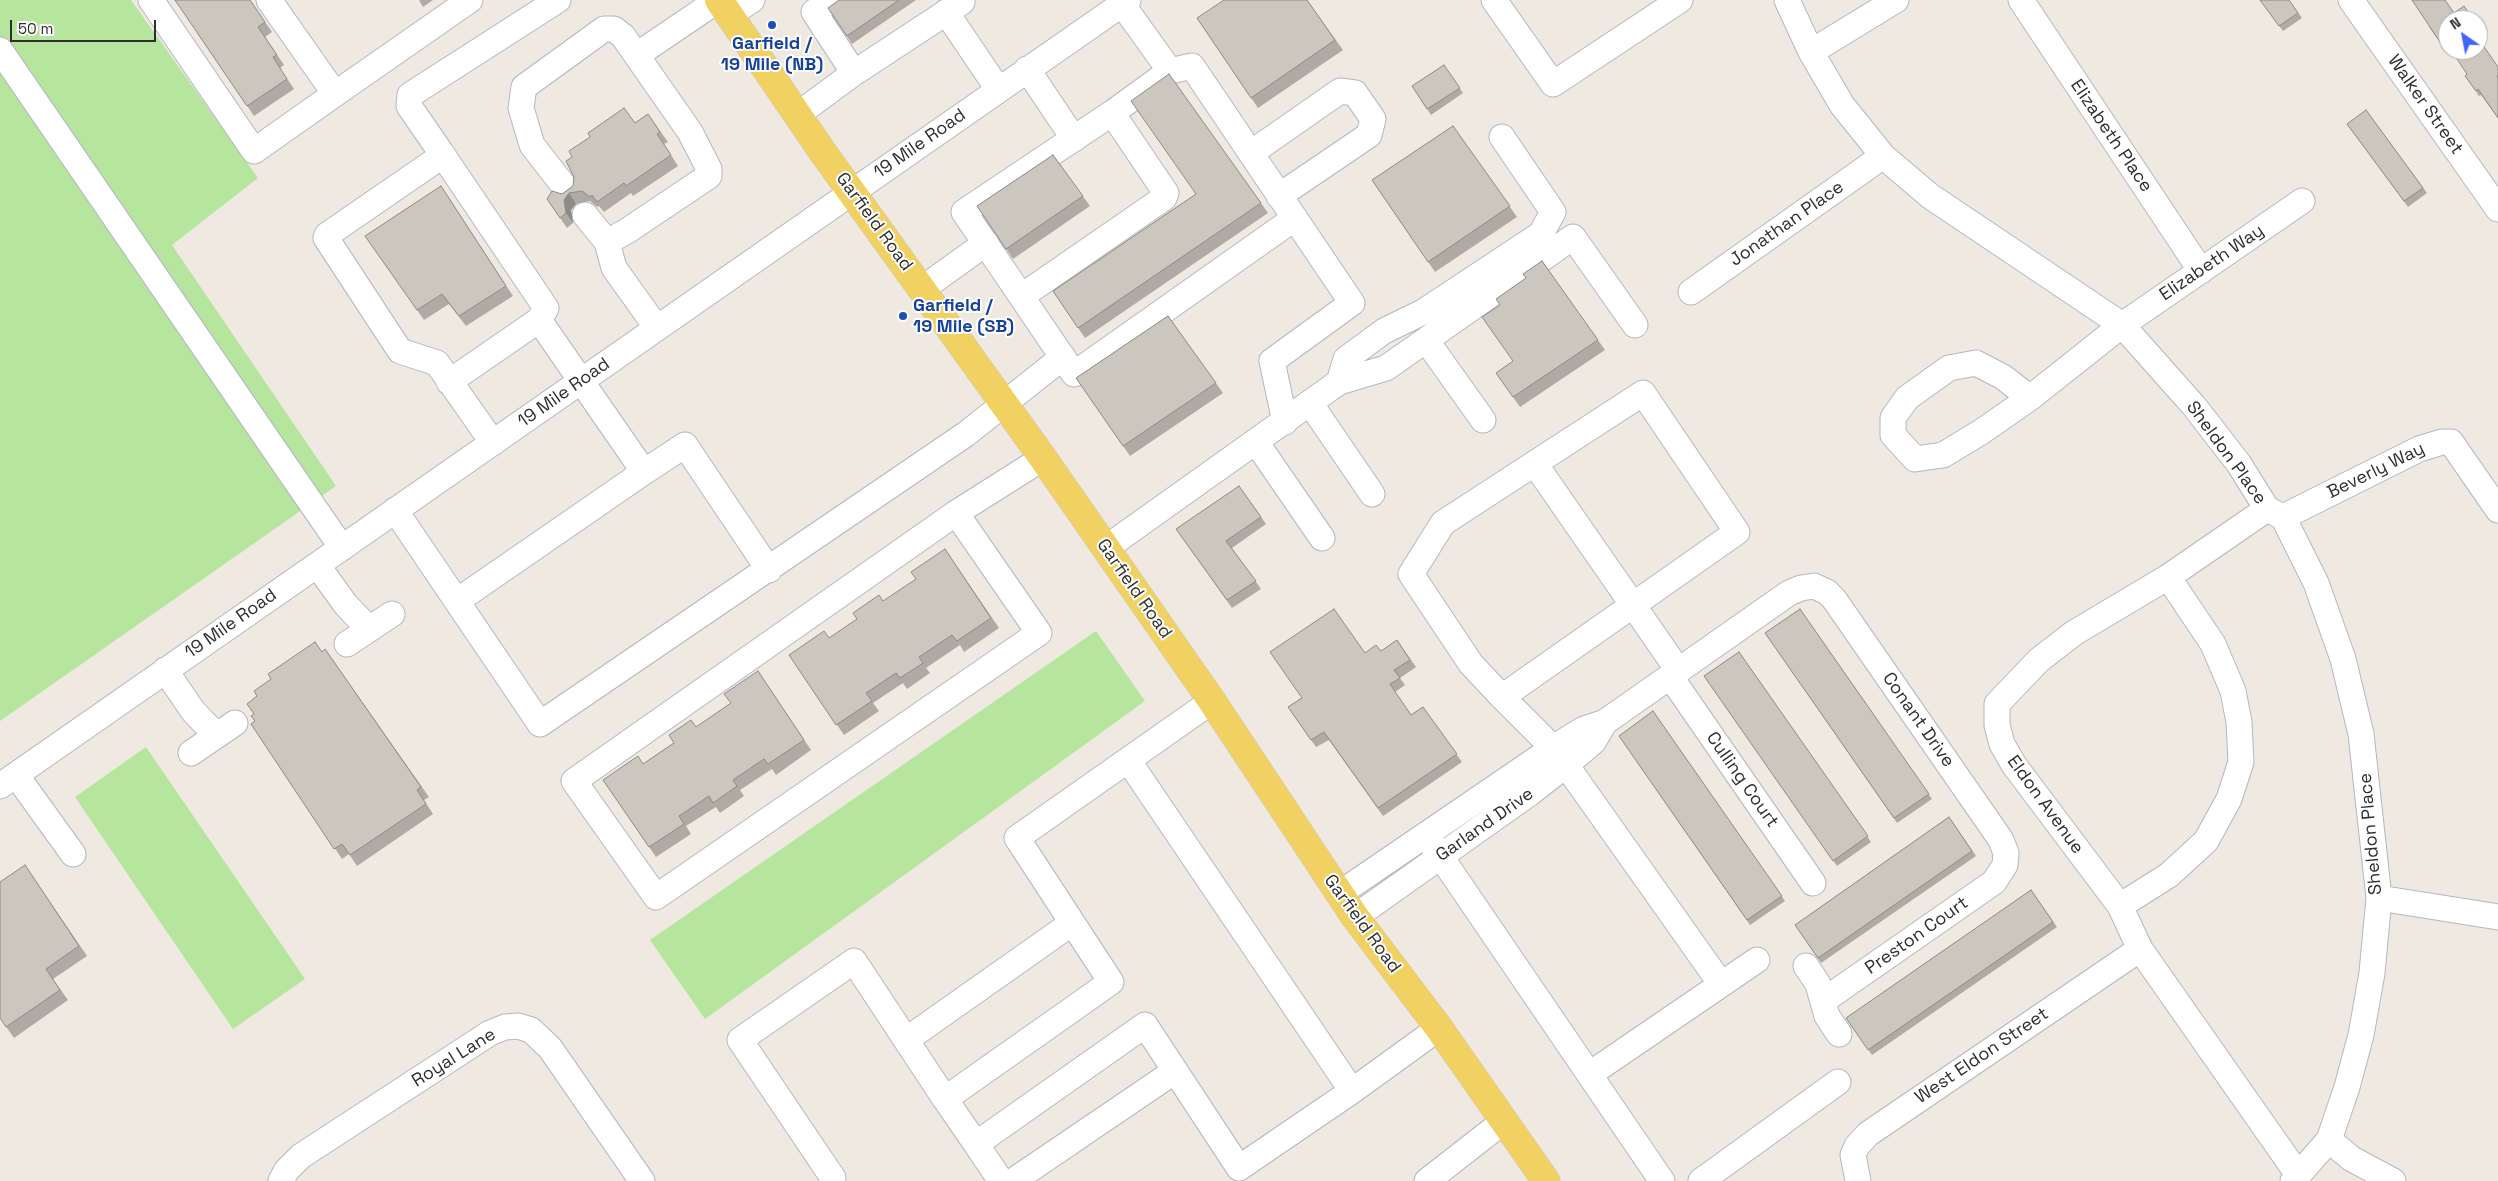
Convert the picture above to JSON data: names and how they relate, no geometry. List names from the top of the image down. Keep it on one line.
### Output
{"streets":{"main road":["Garfield Road"],"street":["Walker Street","Elizabeth Place","19 Mile Road","Jonathan Place","Elizabeth Way","Sheldon Place","Beverly Way","Conant Drive","Culling Court","Eldon Avenue","Garland Drive","Preston Court","West Eldon Street","Royal Lane"]},"crossings":[["Elizabeth Place","Elizabeth Way"],["19 Mile Road","Garfield Road"],["Garfield Road","Garland Drive"],["Jonathan Place","Sheldon Place"],["Elizabeth Way","Sheldon Place"],["Sheldon Place","Beverly Way"],["Sheldon Place","Eldon Avenue"],["Beverly Way","Eldon Avenue"],["Conant Drive","Garland Drive"],["Conant Drive","Preston Court"],["Culling Court","Garland Drive"],["Eldon Avenue","West Eldon Street"]],"places":["Garfield / 19 Mile (NB)","Garfield / 19 Mile (SB)"],"scale_bar":"50 m","north":"top left"}
